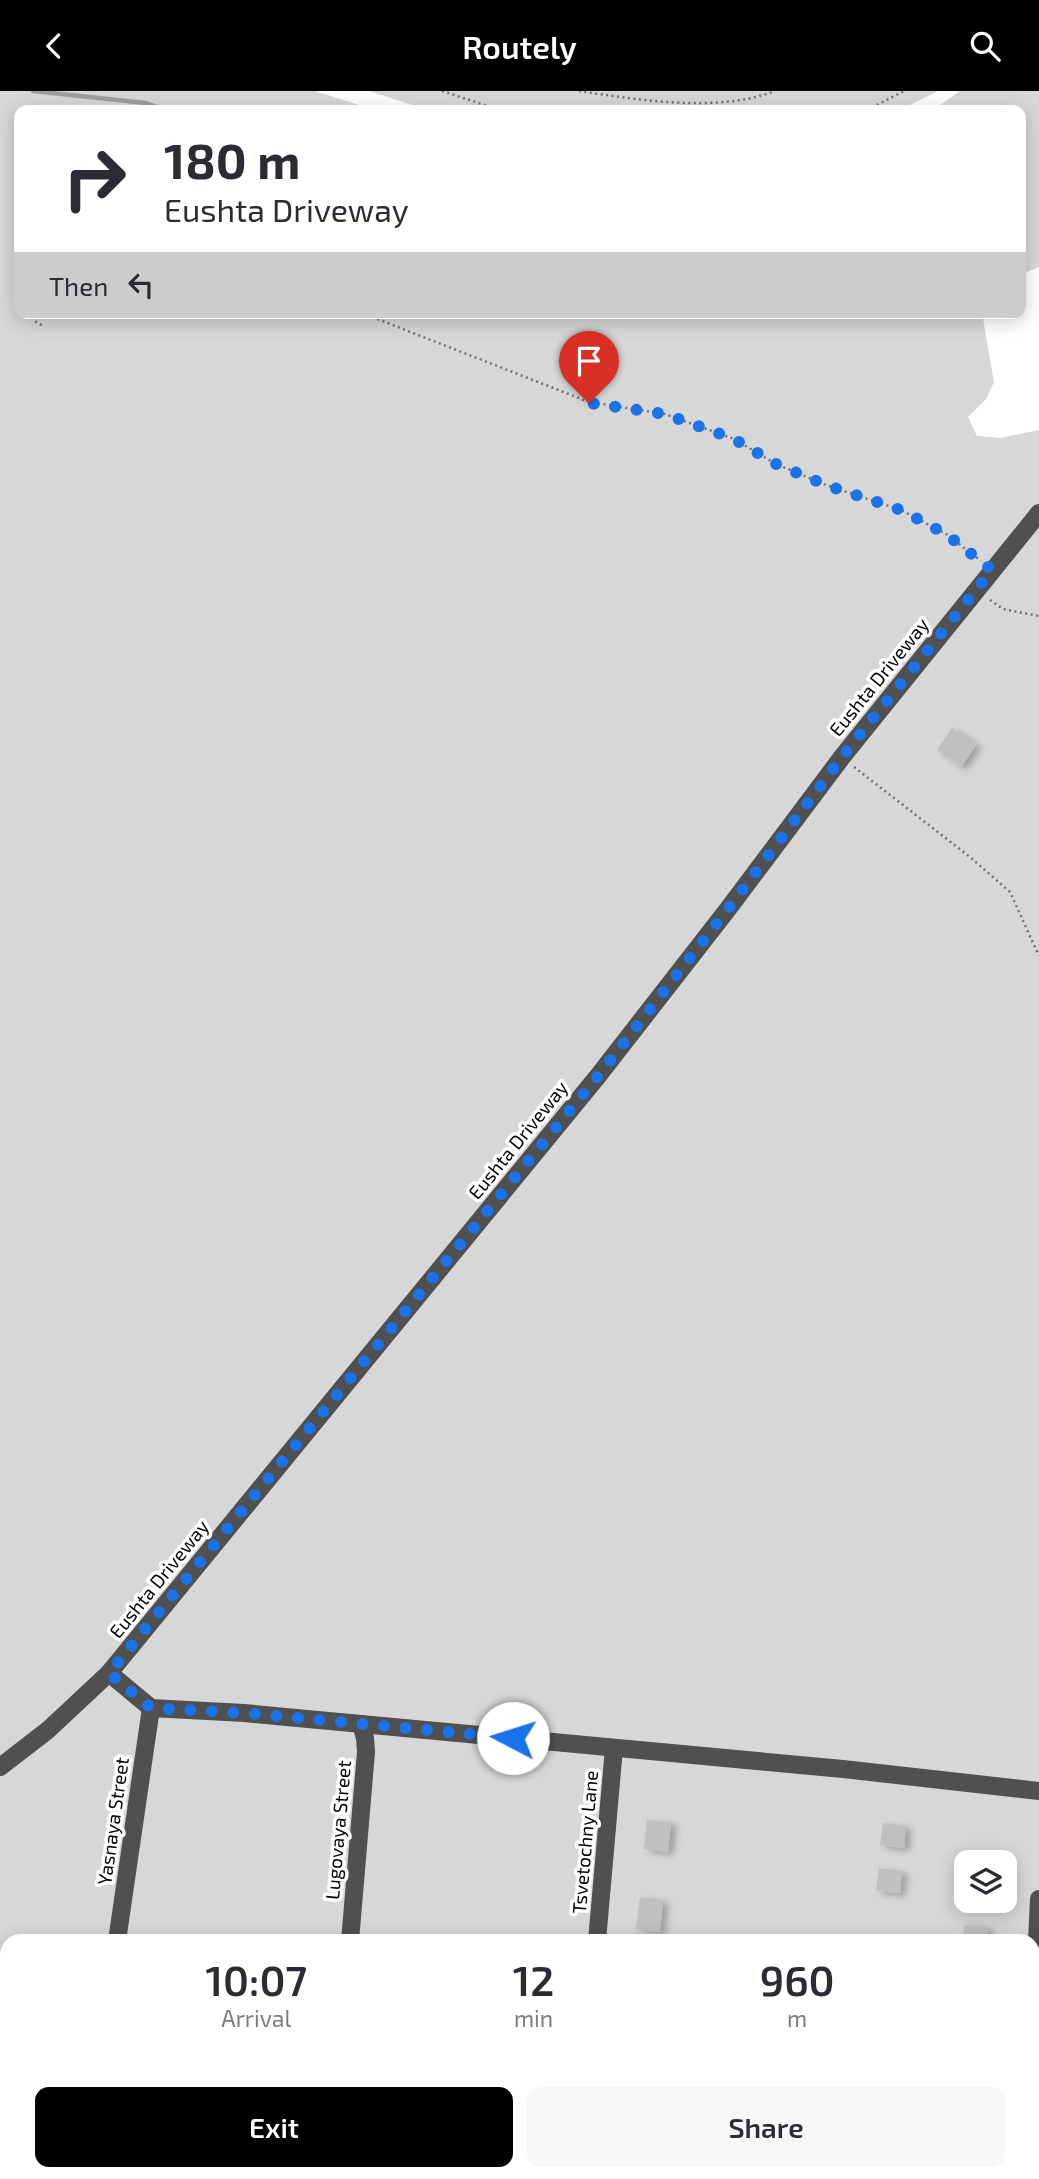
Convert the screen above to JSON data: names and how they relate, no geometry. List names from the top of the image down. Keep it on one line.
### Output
{"streets":{"street":["Eushta Driveway","Yasnaya Street","Lugovaya Street","Tsvetochny Lane"]},"page":{"header":"Routely","turn":["180 m","Eushta Driveway"],"then":"Then","eta":["10:07","Arrival","12","min","960","m"],"buttons":["Exit","Share"]}}
